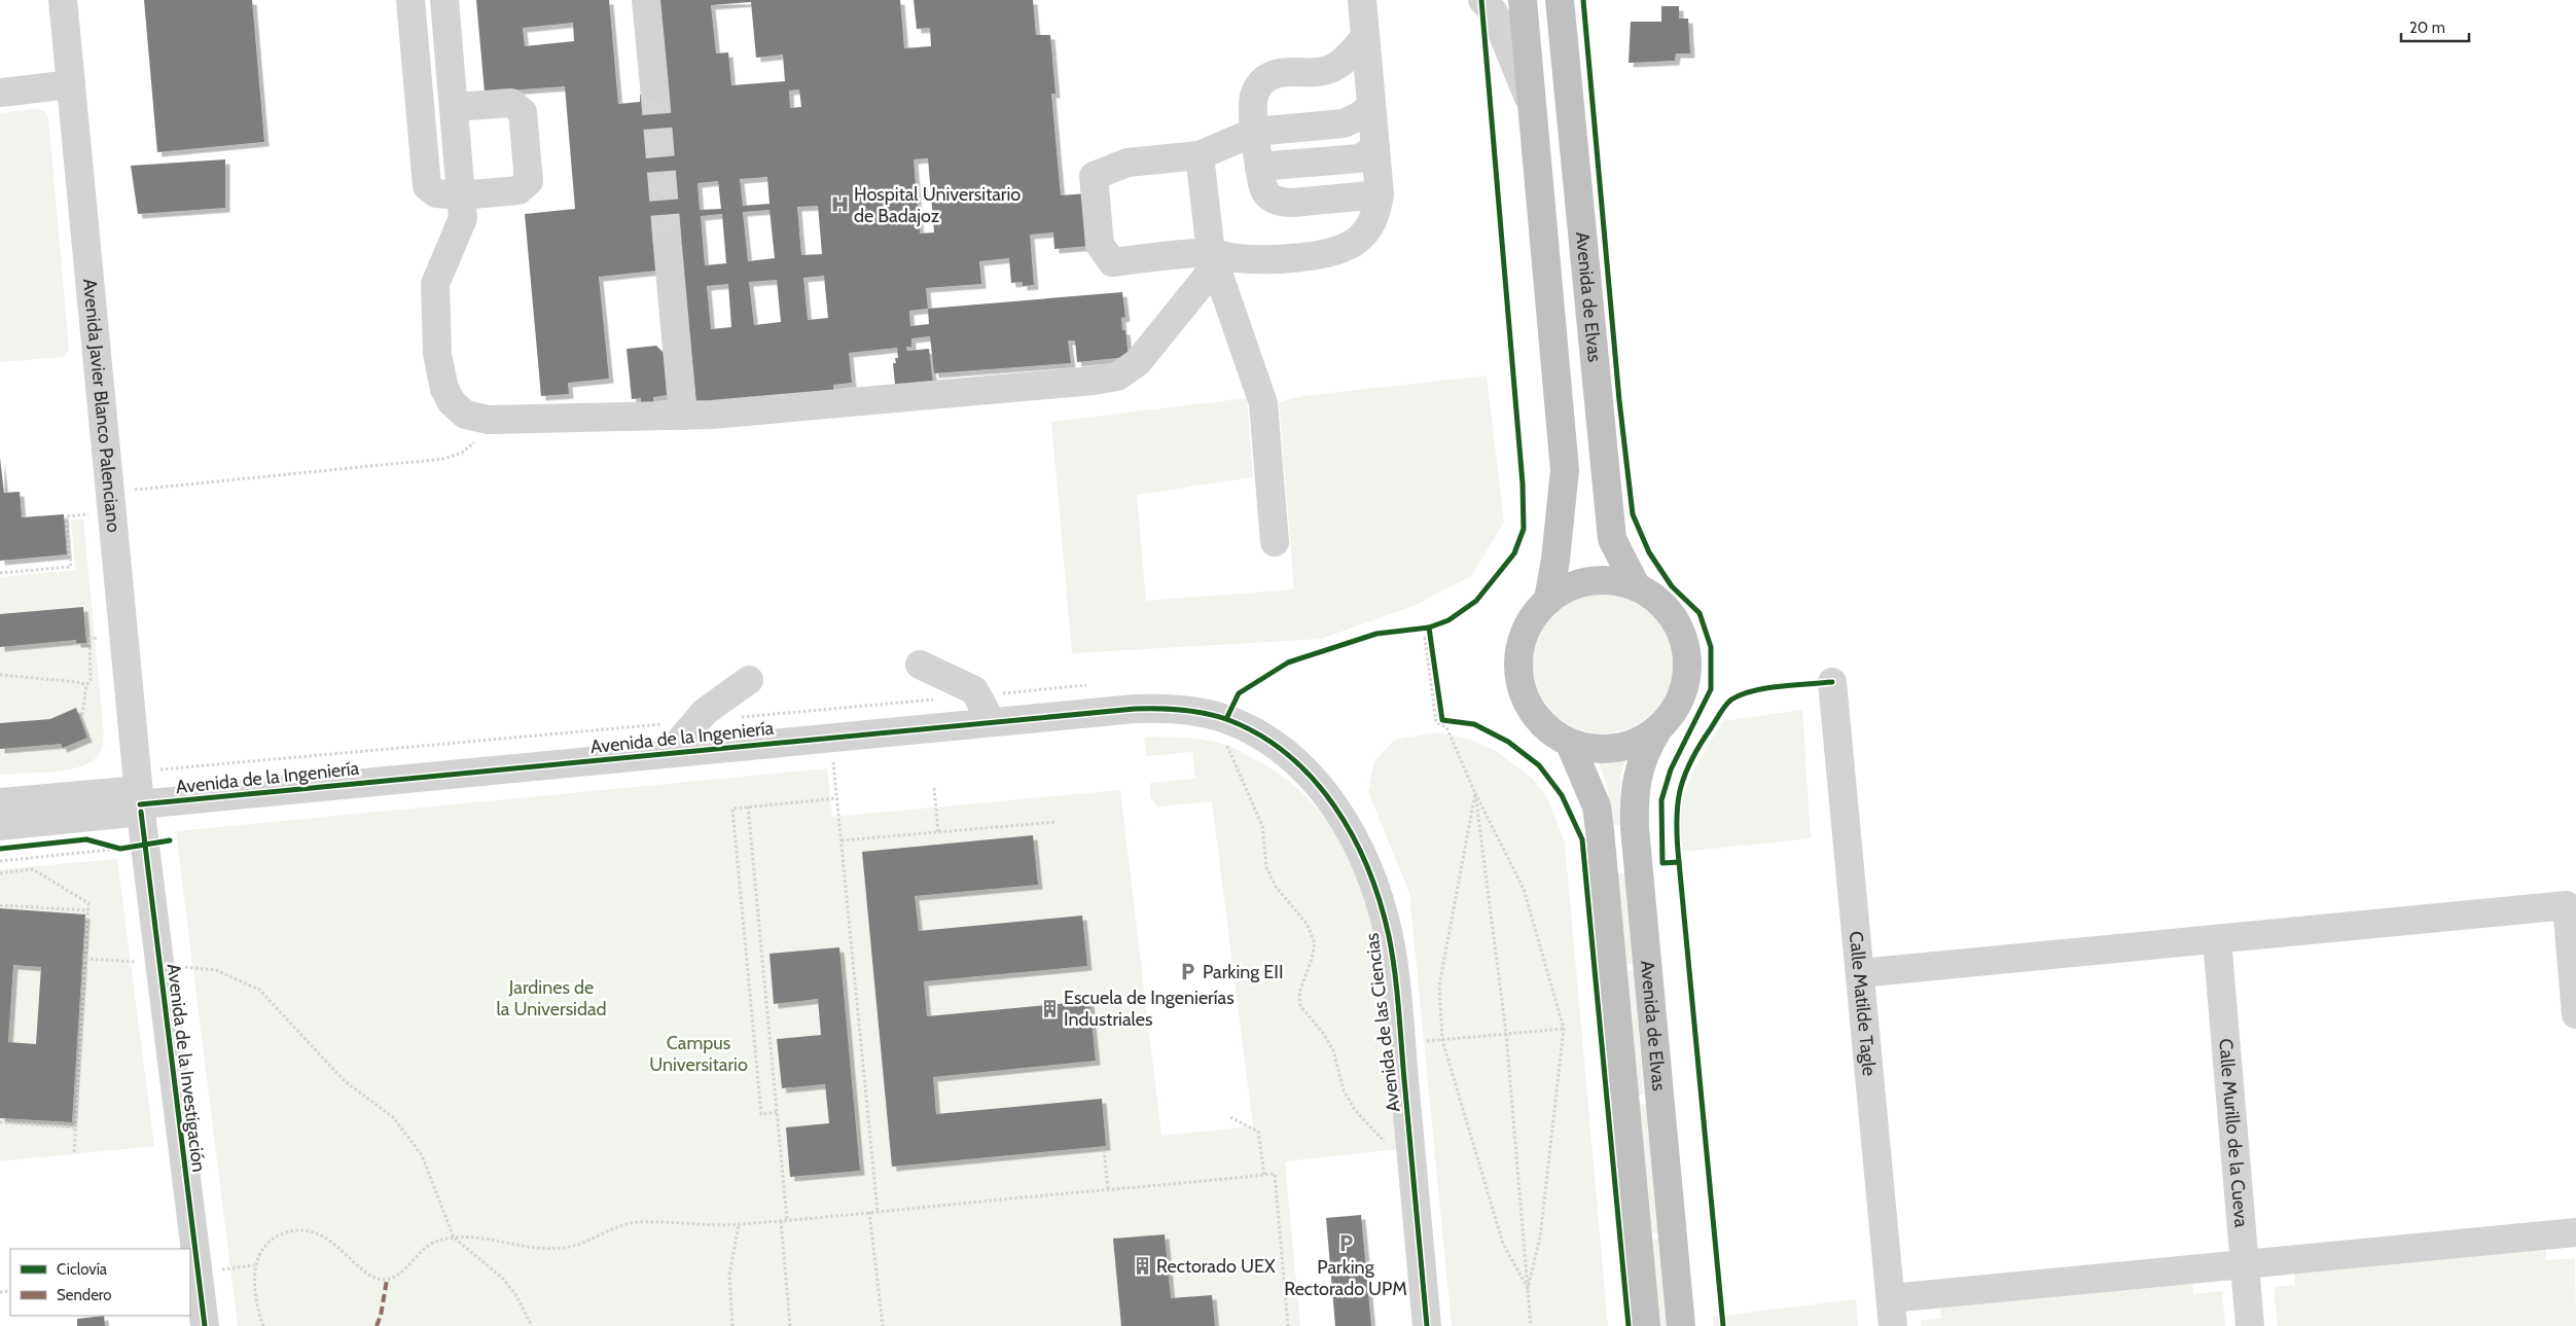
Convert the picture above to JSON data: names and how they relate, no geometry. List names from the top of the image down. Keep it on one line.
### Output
{"streets":{"highway":["Avenida de Elvas"],"street":["Avenida Javier Blanco Palenciano","Avenida de la Ingeniería","Calle Matilde Tagle","Avenida de las Ciencias","Avenida de la Investigación","Calle Murillo de la Cueva"]},"crossings":[["Avenida Javier Blanco Palenciano","Avenida de la Ingeniería"],["Avenida Javier Blanco Palenciano","Avenida de la Investigación"],["Avenida de la Ingeniería","Avenida de las Ciencias"],["Avenida de la Ingeniería","Avenida de la Investigación"]],"parks":["Jardines de la Universidad","Campus Universitario"],"places":{"hospital":["Hospital Universitario de Badajoz"],"parking":["Parking EII","Parking Rectorado UPM"],"building":["Escuela de Ingenierías Industriales","Rectorado UEX"]},"legend":["Ciclovía","Sendero"],"scale_bar":"20 m"}
